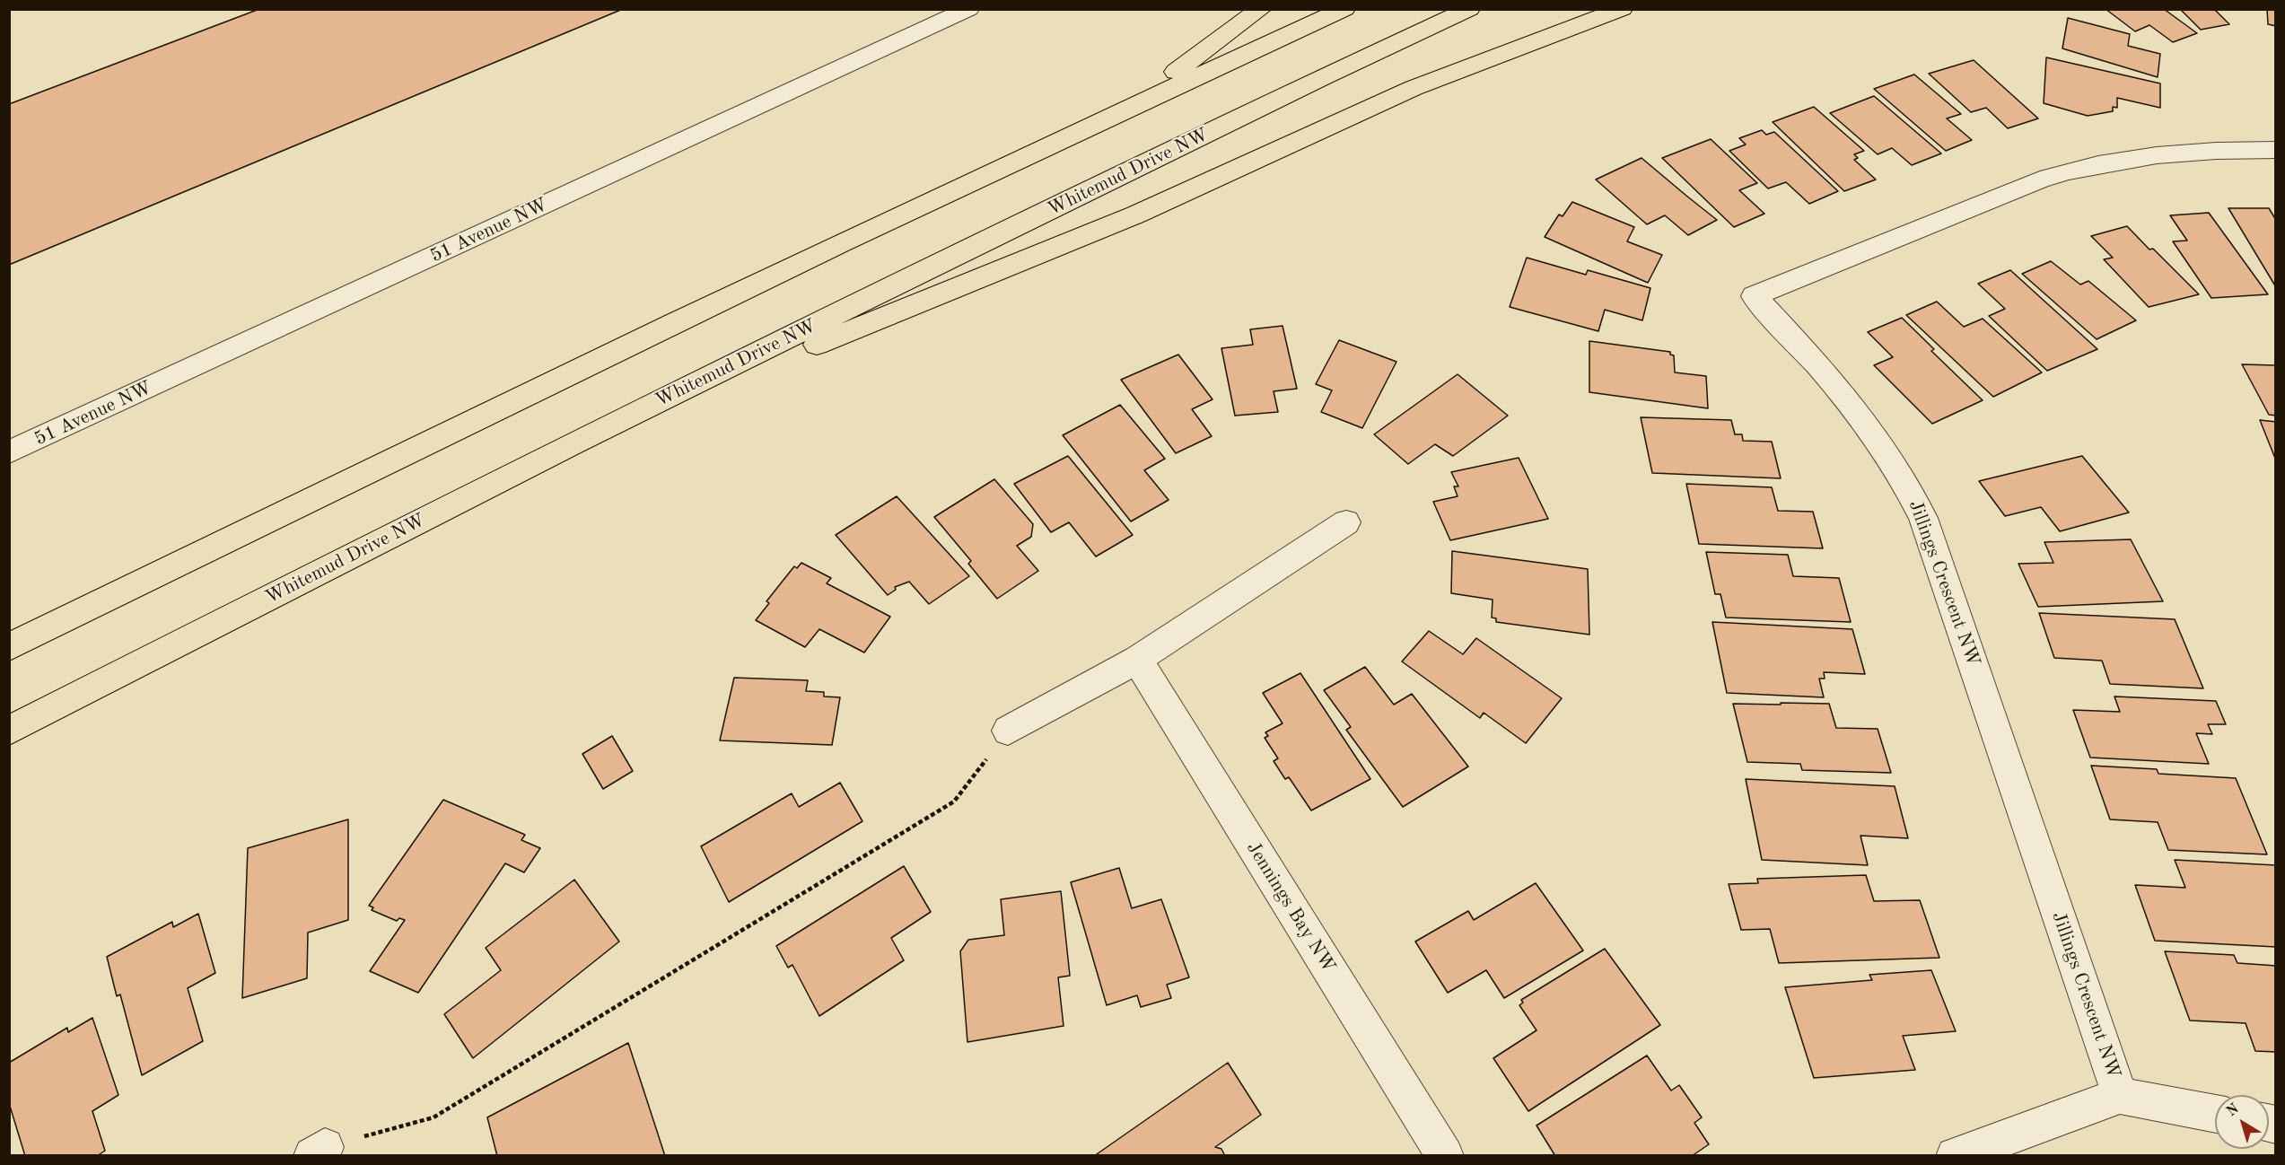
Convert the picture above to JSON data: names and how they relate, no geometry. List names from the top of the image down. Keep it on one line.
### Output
{"streets":{"highway":["Whitemud Drive NW"],"street":["51 Avenue NW","Jillings Crescent NW","Jennings Bay NW"]},"north":"top left"}
